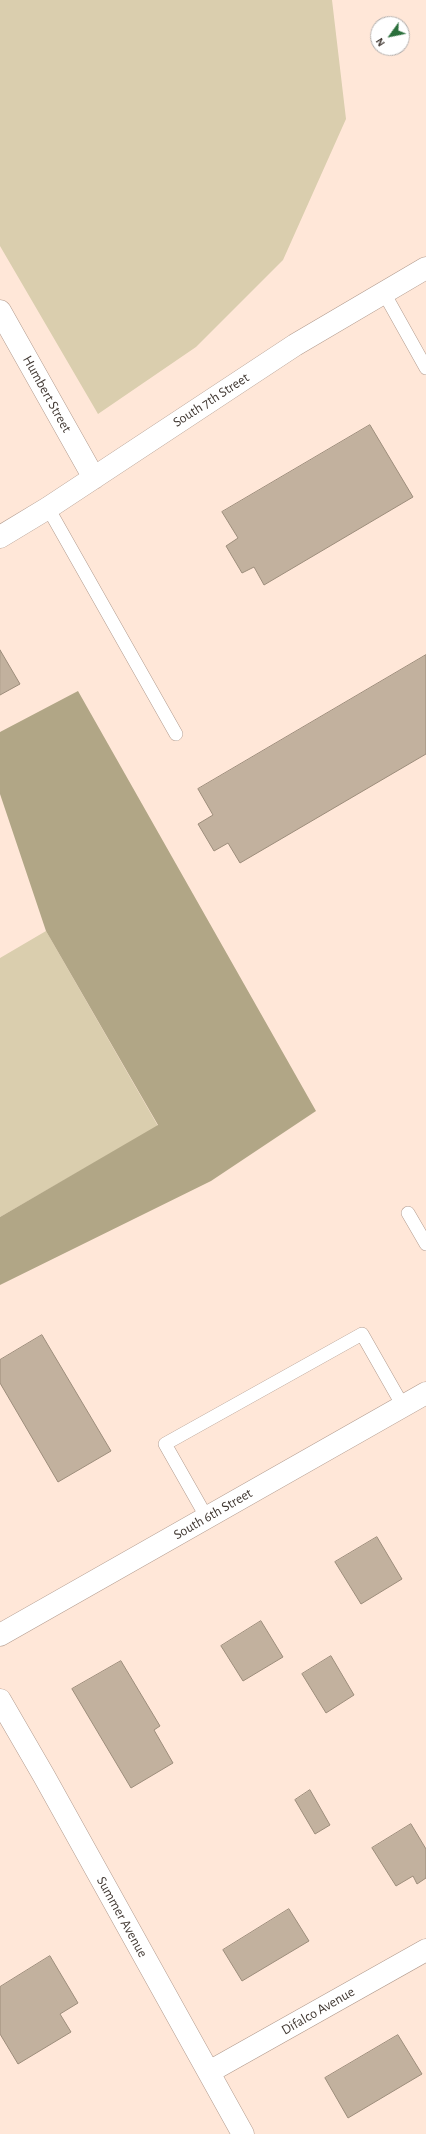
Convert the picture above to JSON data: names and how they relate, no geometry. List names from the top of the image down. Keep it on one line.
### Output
{"streets":{"street":["Humbert Street","South 7th Street","South 6th Street","Summer Avenue","Difalco Avenue"]},"crossings":[["Humbert Street","South 7th Street"],["Summer Avenue","Difalco Avenue"]],"north":"bottom left"}
